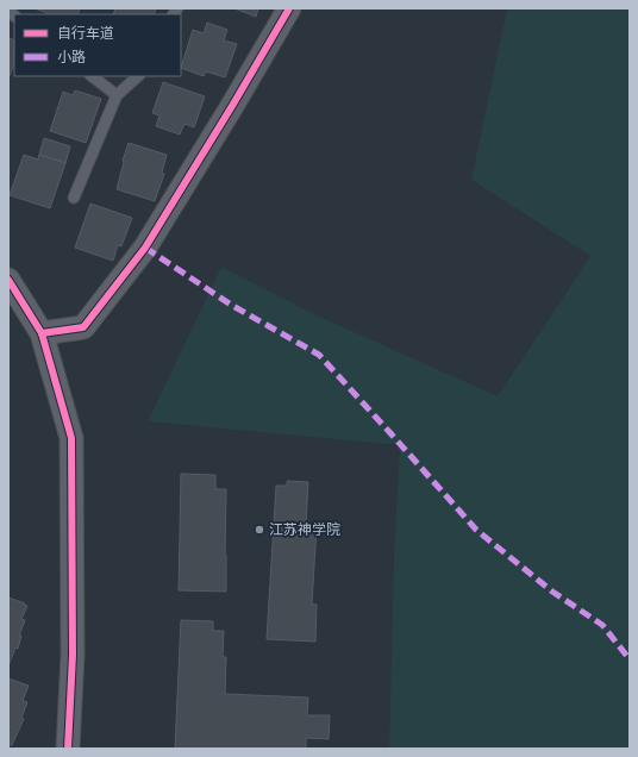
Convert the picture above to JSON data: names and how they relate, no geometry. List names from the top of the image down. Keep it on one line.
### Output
{"places":["江苏神学院"],"legend":["自行车道","小路"]}
